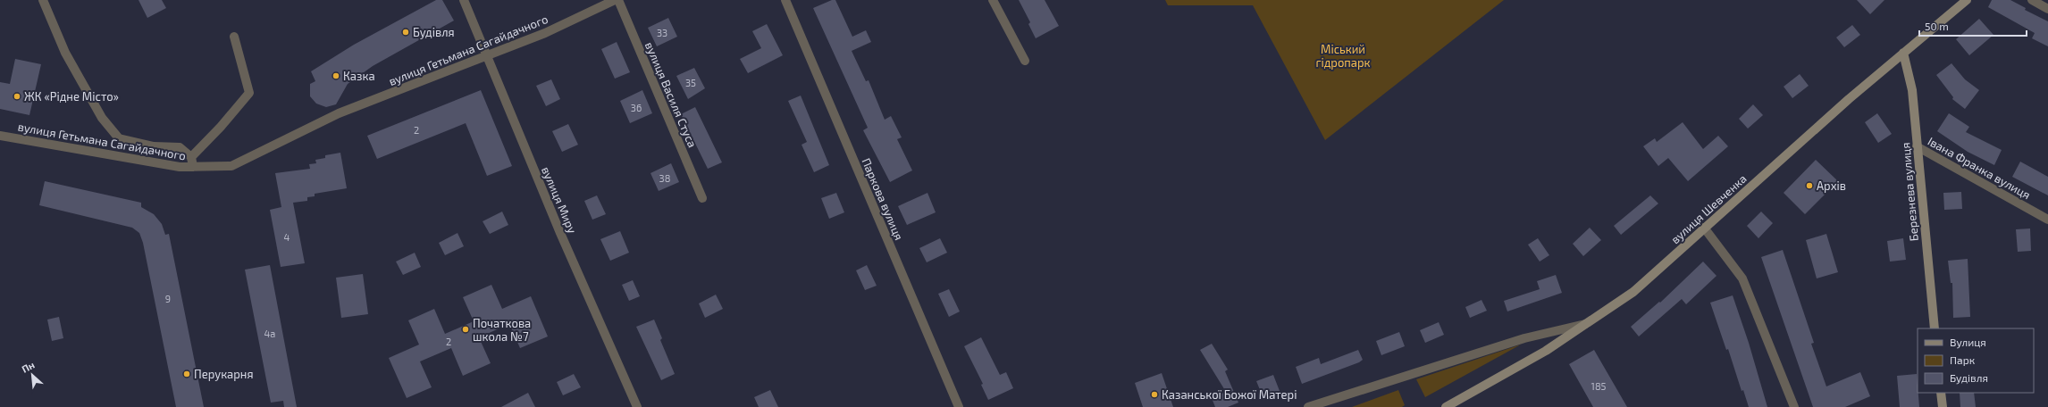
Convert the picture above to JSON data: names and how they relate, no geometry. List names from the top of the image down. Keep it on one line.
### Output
{"streets":{"main road":["Березнева вулиця","вулиця Шевченка"],"street":["вулиця Гетьмана Сагайдачного","вулиця Василя Стуса","Івана Франка вулиця","Паркова вулиця","вулиця Миру"]},"crossings":[["вулиця Гетьмана Сагайдачного","вулиця Миру"],["Івана Франка вулиця","Березнева вулиця"],["Березнева вулиця","вулиця Шевченка"]],"parks":["Міський гідропарк"],"places":["Будівля","Казка","ЖК «Рідне Місто»","Архiв","Початкова школа №7","Перукарня","Казанської Божої Матері"],"house_numbers":["33","35","36","2","38","4","9","4а","2","185"],"legend":["Вулиця","Парк","Будівля"],"scale_bar":"50 m","north":"top left"}
